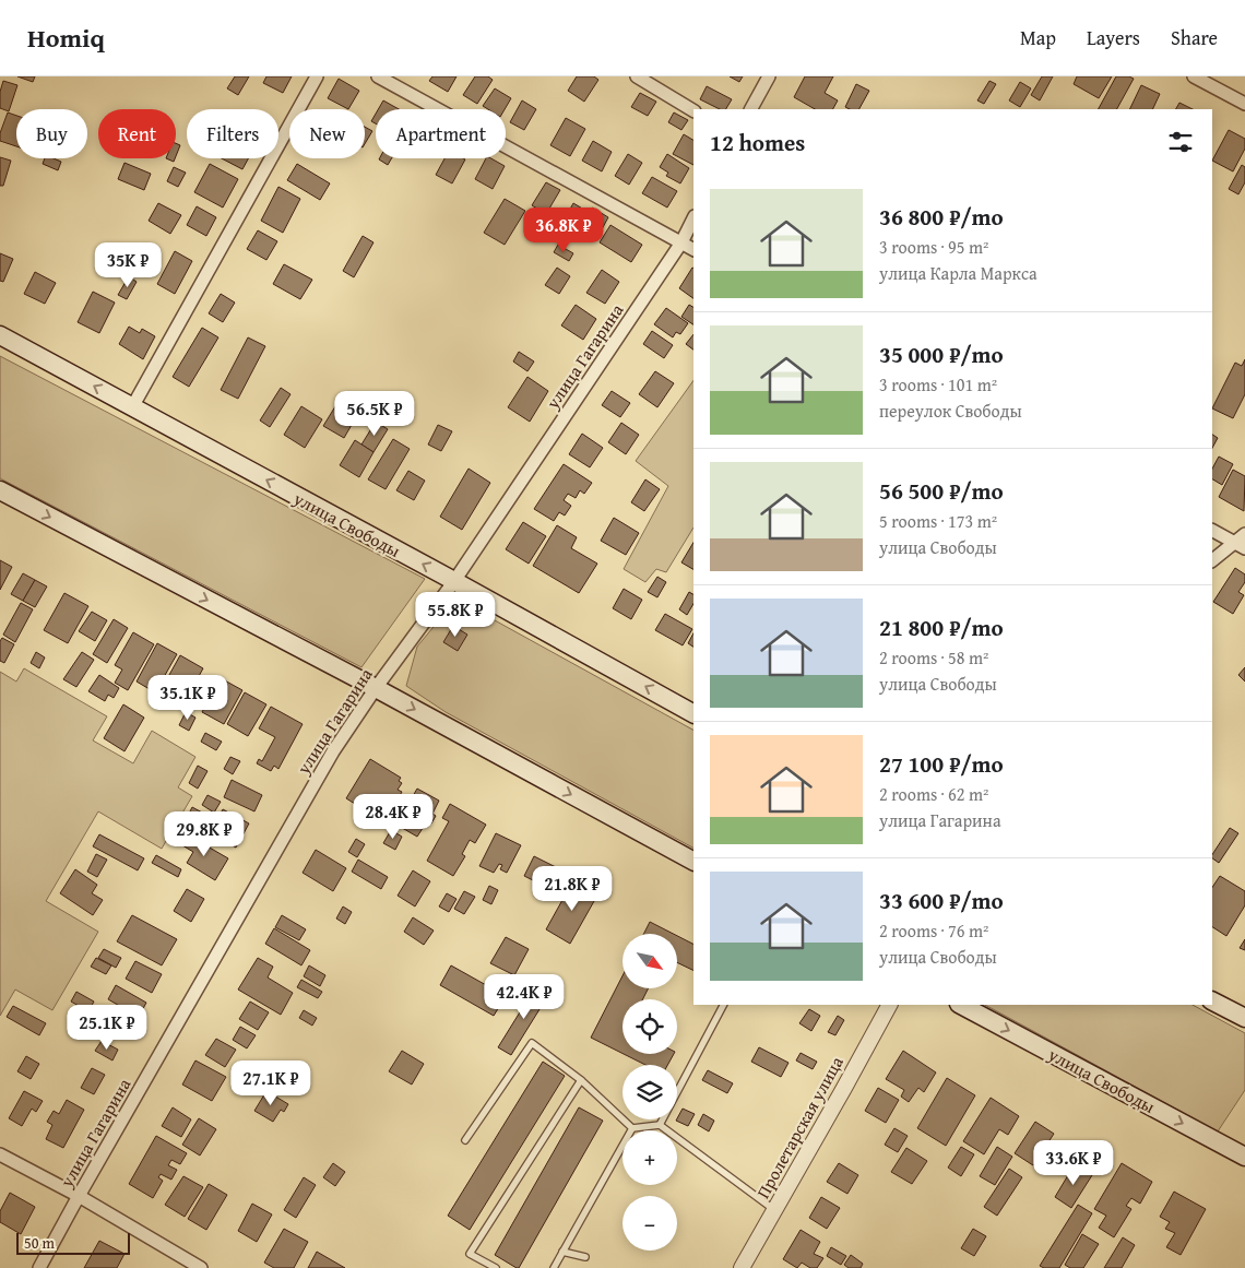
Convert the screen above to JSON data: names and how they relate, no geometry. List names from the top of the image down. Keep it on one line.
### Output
{"streets":{"main road":["улица Свободы"],"street":["улица Гагарина","Пролетарская улица"]},"crossings":[["улица Гагарина","улица Свободы"]],"scale_bar":"50 m","north":"bottom right","page":{"header":"Homiq","nav":["Map","Layers","Share"],"chip":["Buy","Rent","Filters","New","Apartment"],"heading":"12 homes","list":[{"name":"36 800 ₽/mo","note":"3 rooms · 95 m² · улица Карла Маркса"},{"name":"35 000 ₽/mo","note":"3 rooms · 101 m² · переулок Свободы"},{"name":"56 500 ₽/mo","note":"5 rooms · 173 m² · улица Свободы"},{"name":"21 800 ₽/mo","note":"2 rooms · 58 m² · улица Свободы"},{"name":"27 100 ₽/mo","note":"2 rooms · 62 m² · улица Гагарина"},{"name":"33 600 ₽/mo","note":"2 rooms · 76 m² · улица Свободы"}],"price":["36.8K ₽","35K ₽","56.5K ₽","55.8K ₽","35.1K ₽","28.4K ₽","29.8K ₽","21.8K ₽","42.4K ₽","25.1K ₽","27.1K ₽","33.6K ₽"],"map_buttons":["+","−"],"scale":"50 m"}}
